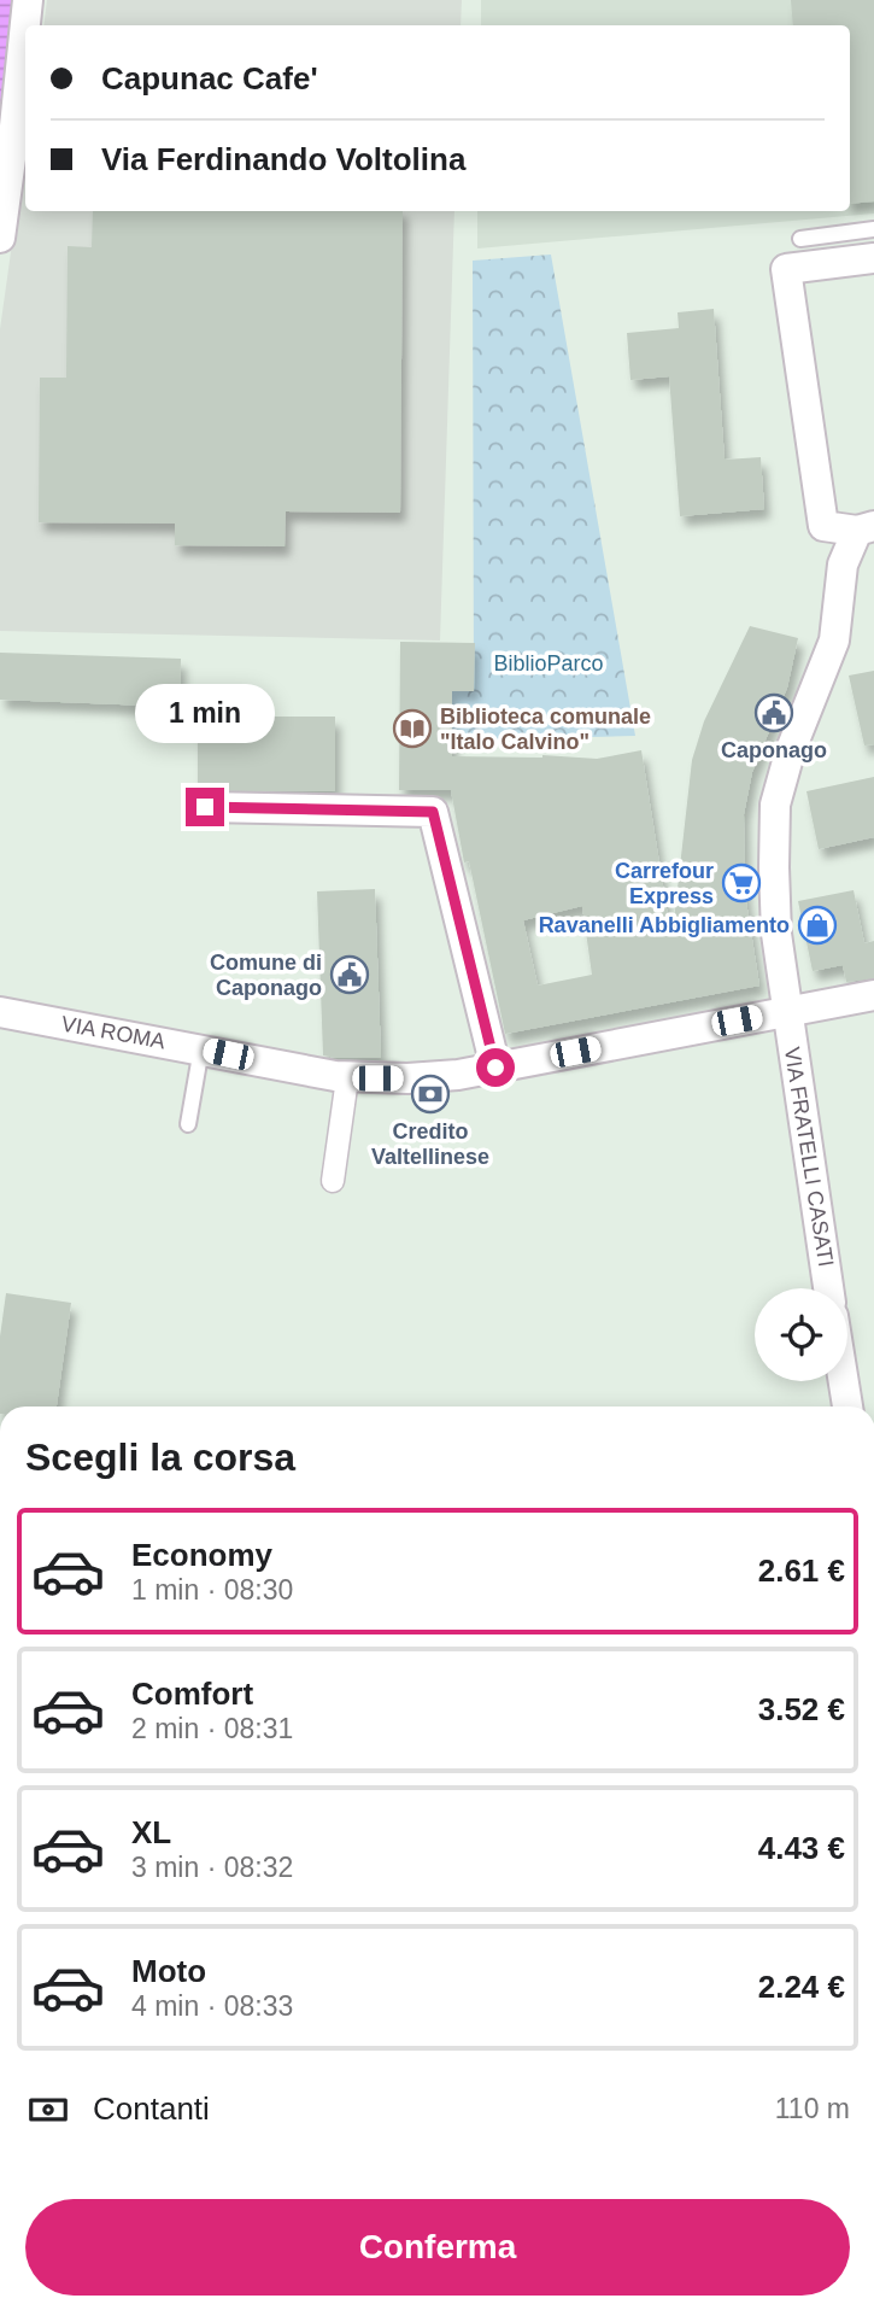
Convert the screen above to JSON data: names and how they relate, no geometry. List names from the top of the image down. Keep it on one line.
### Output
{"streets":{"street":["VIA ROMA","VIA FRATELLI CASATI"]},"crossings":[["VIA ROMA","VIA FRATELLI CASATI"]],"parks":["BiblioParco"],"places":{"public building":["Caponago","Comune di Caponago"],"library":["Biblioteca comunale \"Italo Calvino\""],"supermarket":["Carrefour Express"],"shop":["Ravanelli Abbigliamento"],"bank":["Credito Valtellinese"]},"page":{"banner":["Capunac Cafe'","Via Ferdinando Voltolina"],"bubble":"1 min","heading":"Scegli la corsa","list":[{"name":"Economy","note":"1 min · 08:30","value":"2.61 €"},{"name":"Comfort","note":"2 min · 08:31","value":"3.52 €"},{"name":"XL","note":"3 min · 08:32","value":"4.43 €"},{"name":"Moto","note":"4 min · 08:33","value":"2.24 €"}],"pay":["Contanti","110 m"],"buttons":"Conferma"}}
